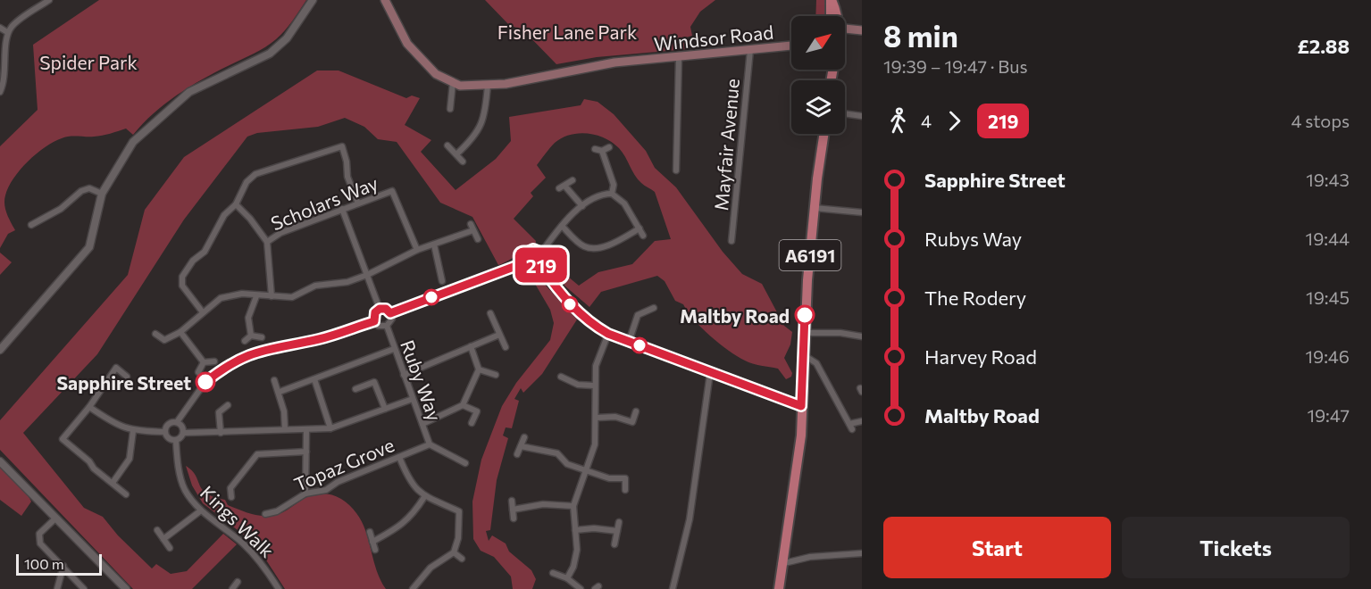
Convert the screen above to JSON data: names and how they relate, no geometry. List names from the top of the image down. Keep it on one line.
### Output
{"streets":{"main road":["Windsor Road","A6191"],"street":["Mayfair Avenue","Scholars Way","Ruby Way","Topaz Grove","Kings Walk"]},"crossings":[["Windsor Road","Mayfair Avenue"],["Ruby Way","Topaz Grove"]],"parks":["Fisher Lane Park","Spider Park"],"places":["Maltby Road","Sapphire Street"],"lines":["bus line 219"],"scale_bar":"100 m","north":"top right","page":{"on_map":"219","heading":["8 min","19:39 – 19:47 · Bus","£2.88"],"legs":["4","219","4 stops"],"list":[{"name":"Sapphire Street","value":"19:43"},{"name":"Rubys Way","value":"19:44"},{"name":"The Rodery","value":"19:45"},{"name":"Harvey Road","value":"19:46"},{"name":"Maltby Road","value":"19:47"}],"buttons":["Start","Tickets"],"scale":"100 m"}}
